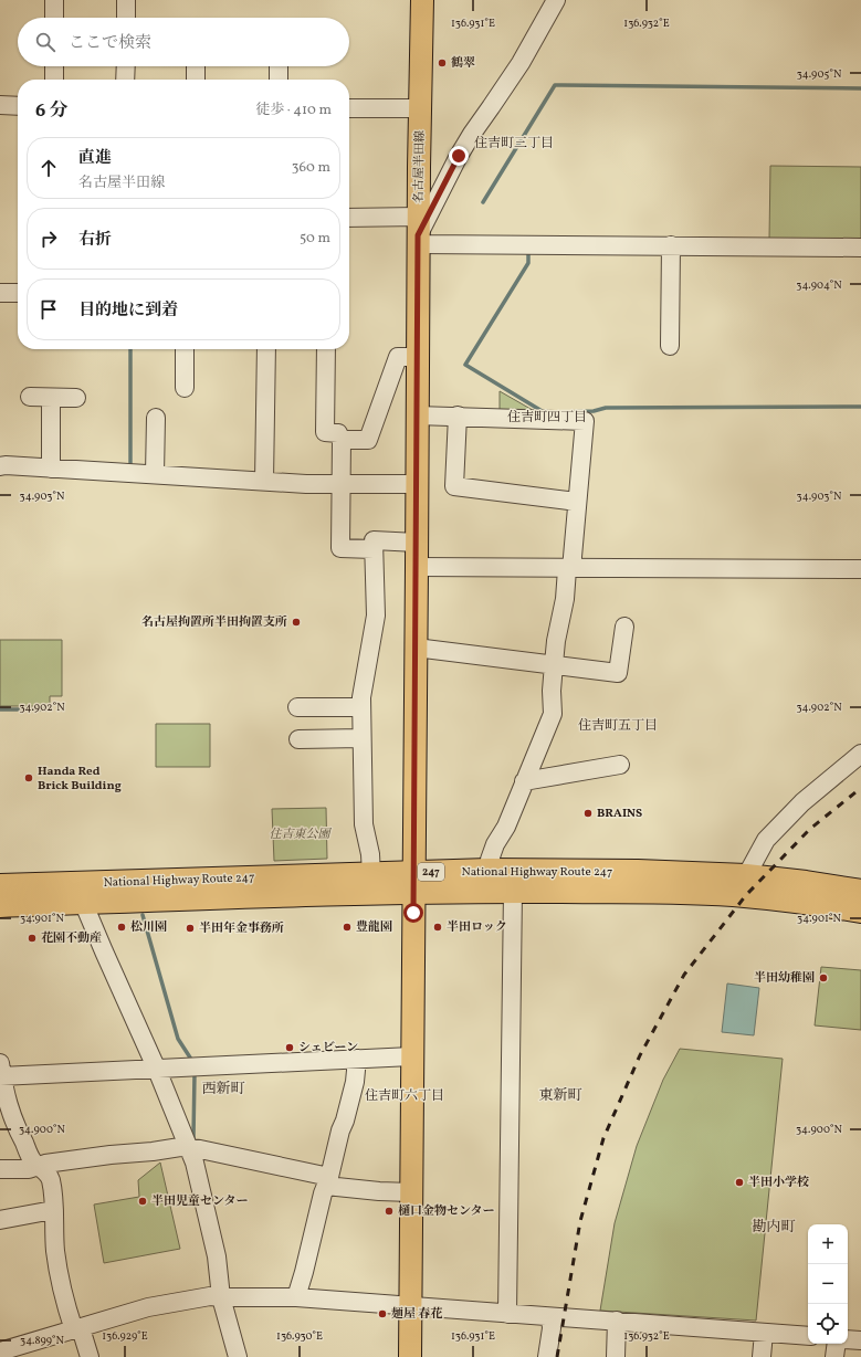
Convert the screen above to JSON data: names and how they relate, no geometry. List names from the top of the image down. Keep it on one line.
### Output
{"streets":{"highway":["247","National Highway Route 247"],"main road":["名古屋半田線"]},"crossings":[["名古屋半田線","National Highway Route 247"]],"districts":["住吉町三丁目","住吉町四丁目","住吉町五丁目","西新町","住吉町六丁目","東新町","勘内町"],"parks":["住吉東公園"],"places":["鶴翠","名古屋拘置所半田拘置支所","Handa Red Brick Building","BRAINS","松川園","豊龍園","半田ロック","半田年金事務所","花園不動産","半田幼稚園","シェビーン","半田小学校","半田児童センター","樋口金物センター","麺屋 春花"],"page":{"search":"ここで検索","heading":["6 分","徒歩 · 410 m"],"list":[["直進","名古屋半田線","360 m"],["右折","50 m"],"目的地に到着"],"map_buttons":["+","−"]},"coordinates":["136.931°E","136.932°E","34.905°N","34.904°N","34.903°N","34.902°N","34.901°N","34.900°N","136.929°E","136.930°E","34.899°N"]}
